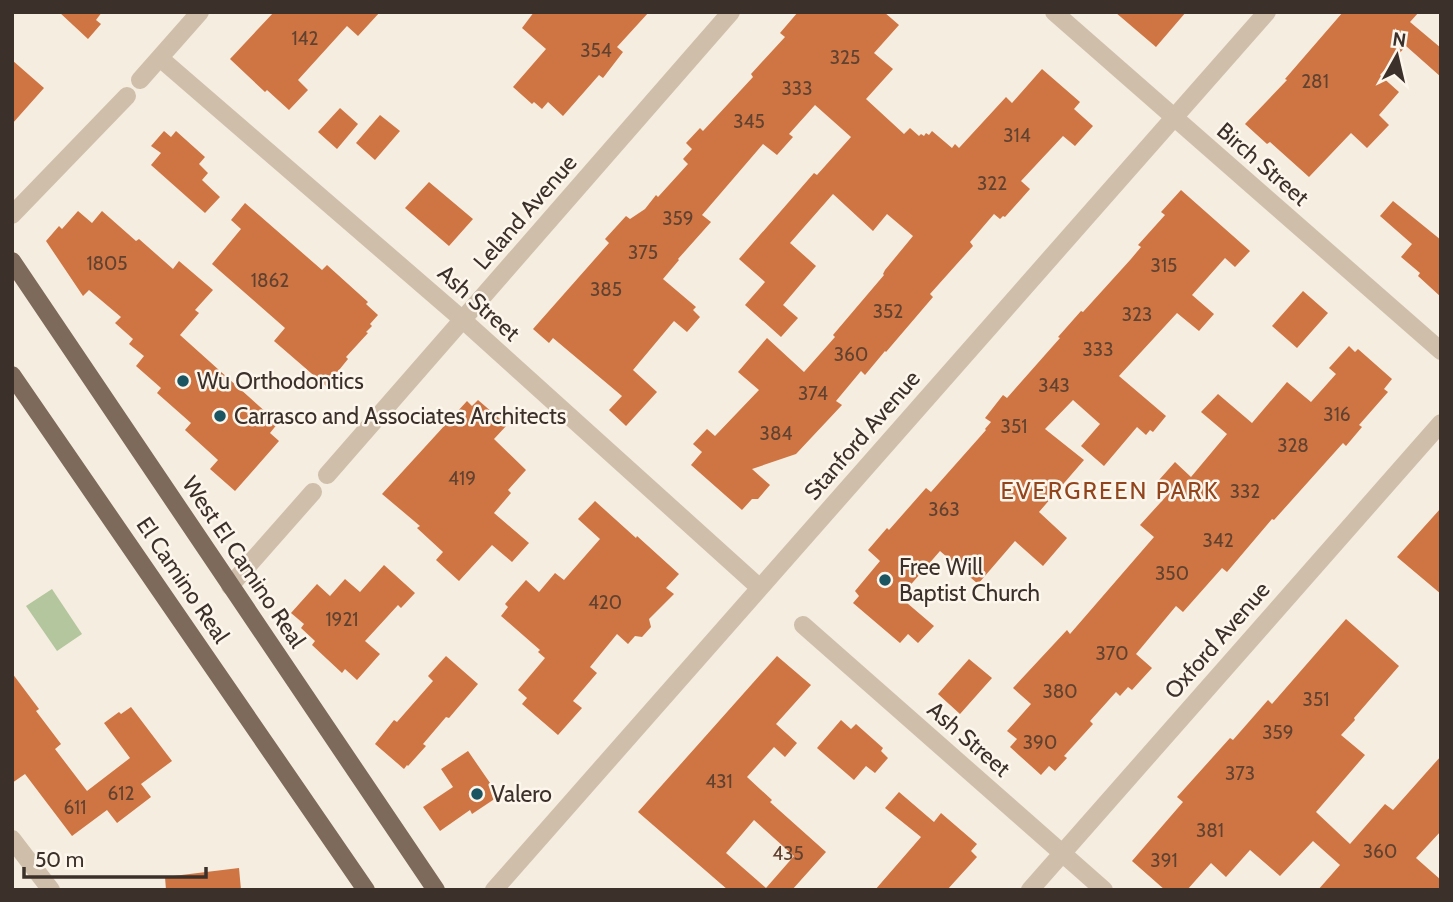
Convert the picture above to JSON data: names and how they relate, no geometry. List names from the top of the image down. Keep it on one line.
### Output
{"streets":{"main road":["West El Camino Real","El Camino Real"],"street":["Birch Street","Leland Avenue","Ash Street","Stanford Avenue","Oxford Avenue"]},"crossings":[["Birch Street","Stanford Avenue"],["Leland Avenue","Ash Street"],["Ash Street","Stanford Avenue"],["Ash Street","Oxford Avenue"]],"districts":["EVERGREEN PARK"],"places":["Wu Orthodontics","Carrasco and Associates Architects","Free Will Baptist Church","Valero"],"house_numbers":["142","354","325","281","333","345","314","322","359","375","1805","315","1862","385","352","323","333","360","343","374","316","351","384","328","419","332","363","342","350","420","1921","370","380","351","359","390","373","431","612","611","381","360","435","391"],"scale_bar":"50 m","north":"top"}
